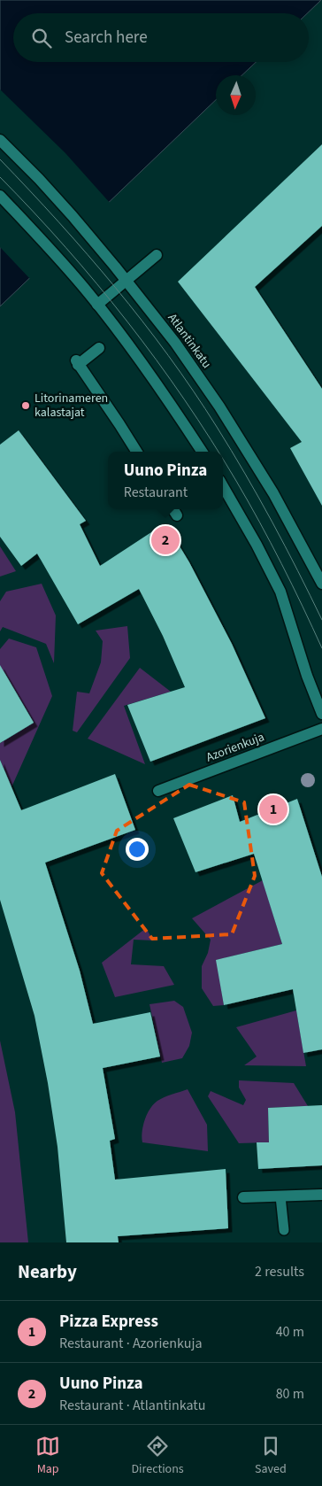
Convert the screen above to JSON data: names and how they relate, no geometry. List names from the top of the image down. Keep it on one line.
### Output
{"streets":{"street":["Atlantinkatu","Azorienkuja"]},"places":["Litorinameren kalastajat"],"north":"bottom","page":{"search":"Search here","popup":["Uuno Pinza","Restaurant"],"pins":["2","1"],"heading":["Nearby","2 results"],"list":[{"mark":"1","name":"Pizza Express","note":"Restaurant · Azorienkuja","value":"40 m"},{"mark":"2","name":"Uuno Pinza","note":"Restaurant · Atlantinkatu","value":"80 m"}],"nav":["Map","Directions","Saved"]}}
